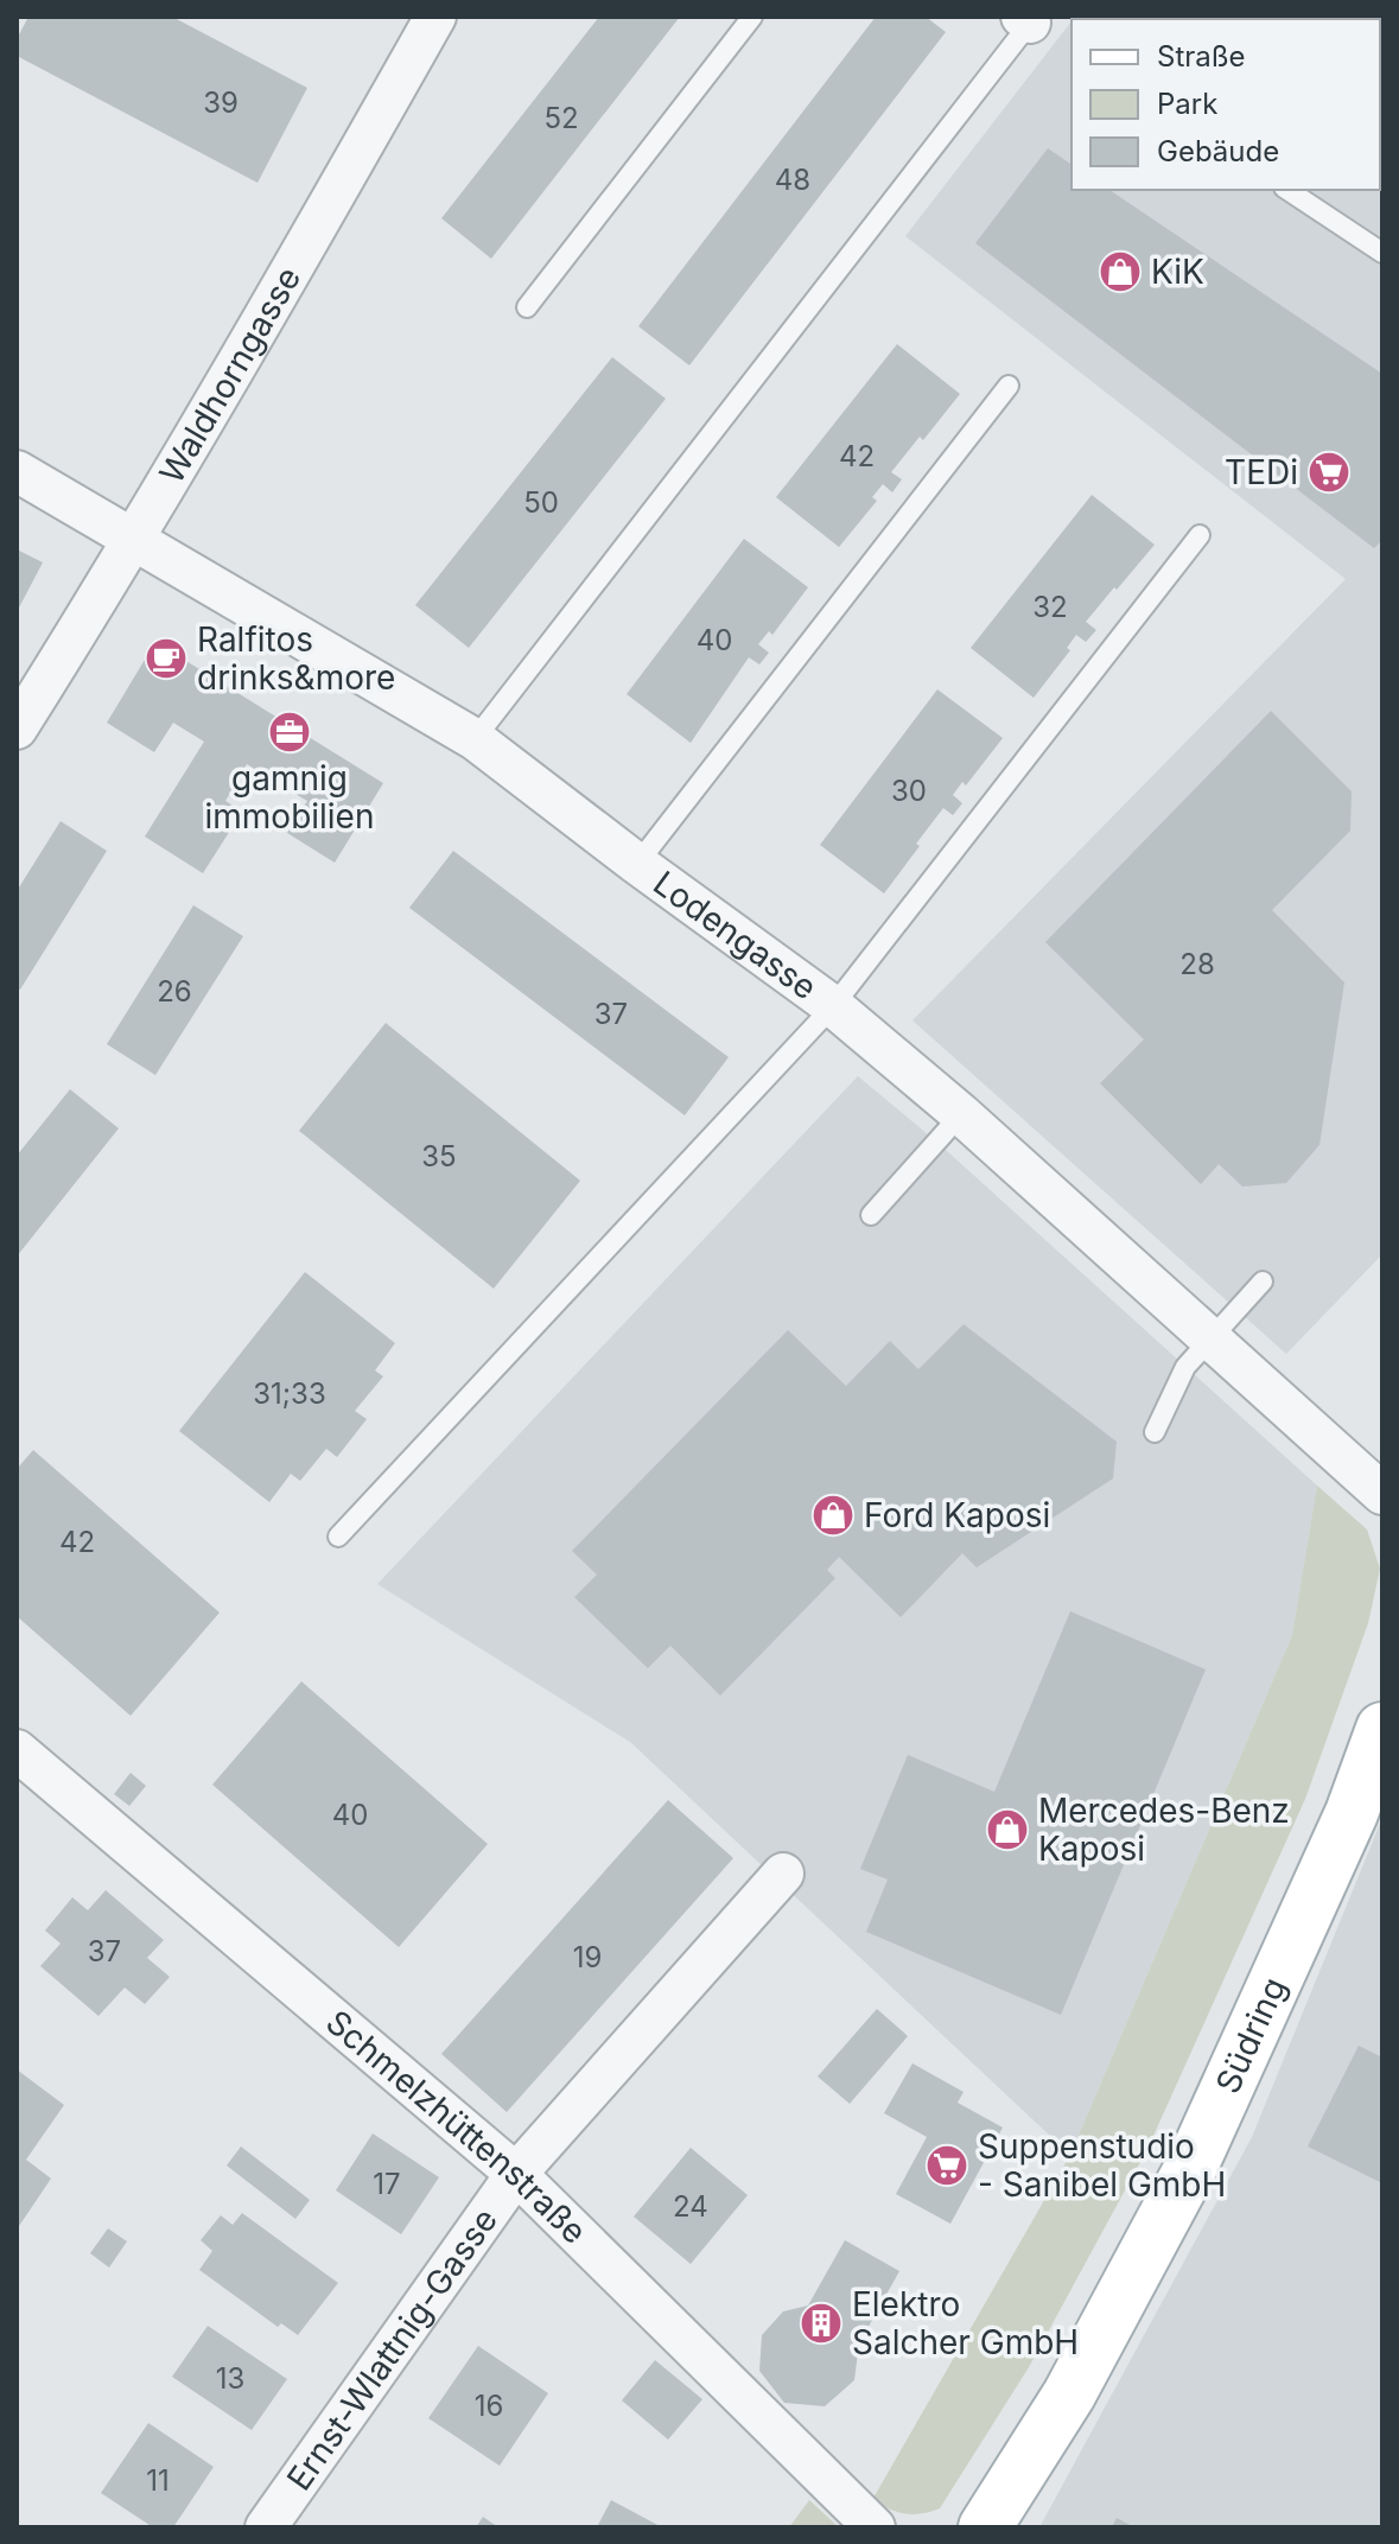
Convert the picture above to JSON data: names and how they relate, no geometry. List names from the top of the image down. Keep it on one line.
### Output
{"streets":{"main road":["Südring"],"street":["Waldhorngasse","Lodengasse","Schmelzhüttenstraße","Ernst-Wlattnig-Gasse"]},"crossings":[["Waldhorngasse","Lodengasse"],["Schmelzhüttenstraße","Ernst-Wlattnig-Gasse"]],"places":{"shop":["KiK","Ford Kaposi","Mercedes-Benz Kaposi"],"supermarket":["TEDi","Suppenstudio - Sanibel GmbH"],"cafe":["Ralfitos drinks&more"],"office":["gamnig immobilien"],"building":["Elektro Salcher GmbH"]},"house_numbers":["39","52","48","42","50","32","40","30","28","26","37","35","31;33","42","40","37","19","17","24","13","16","11"],"legend":["Straße","Park","Gebäude"]}
